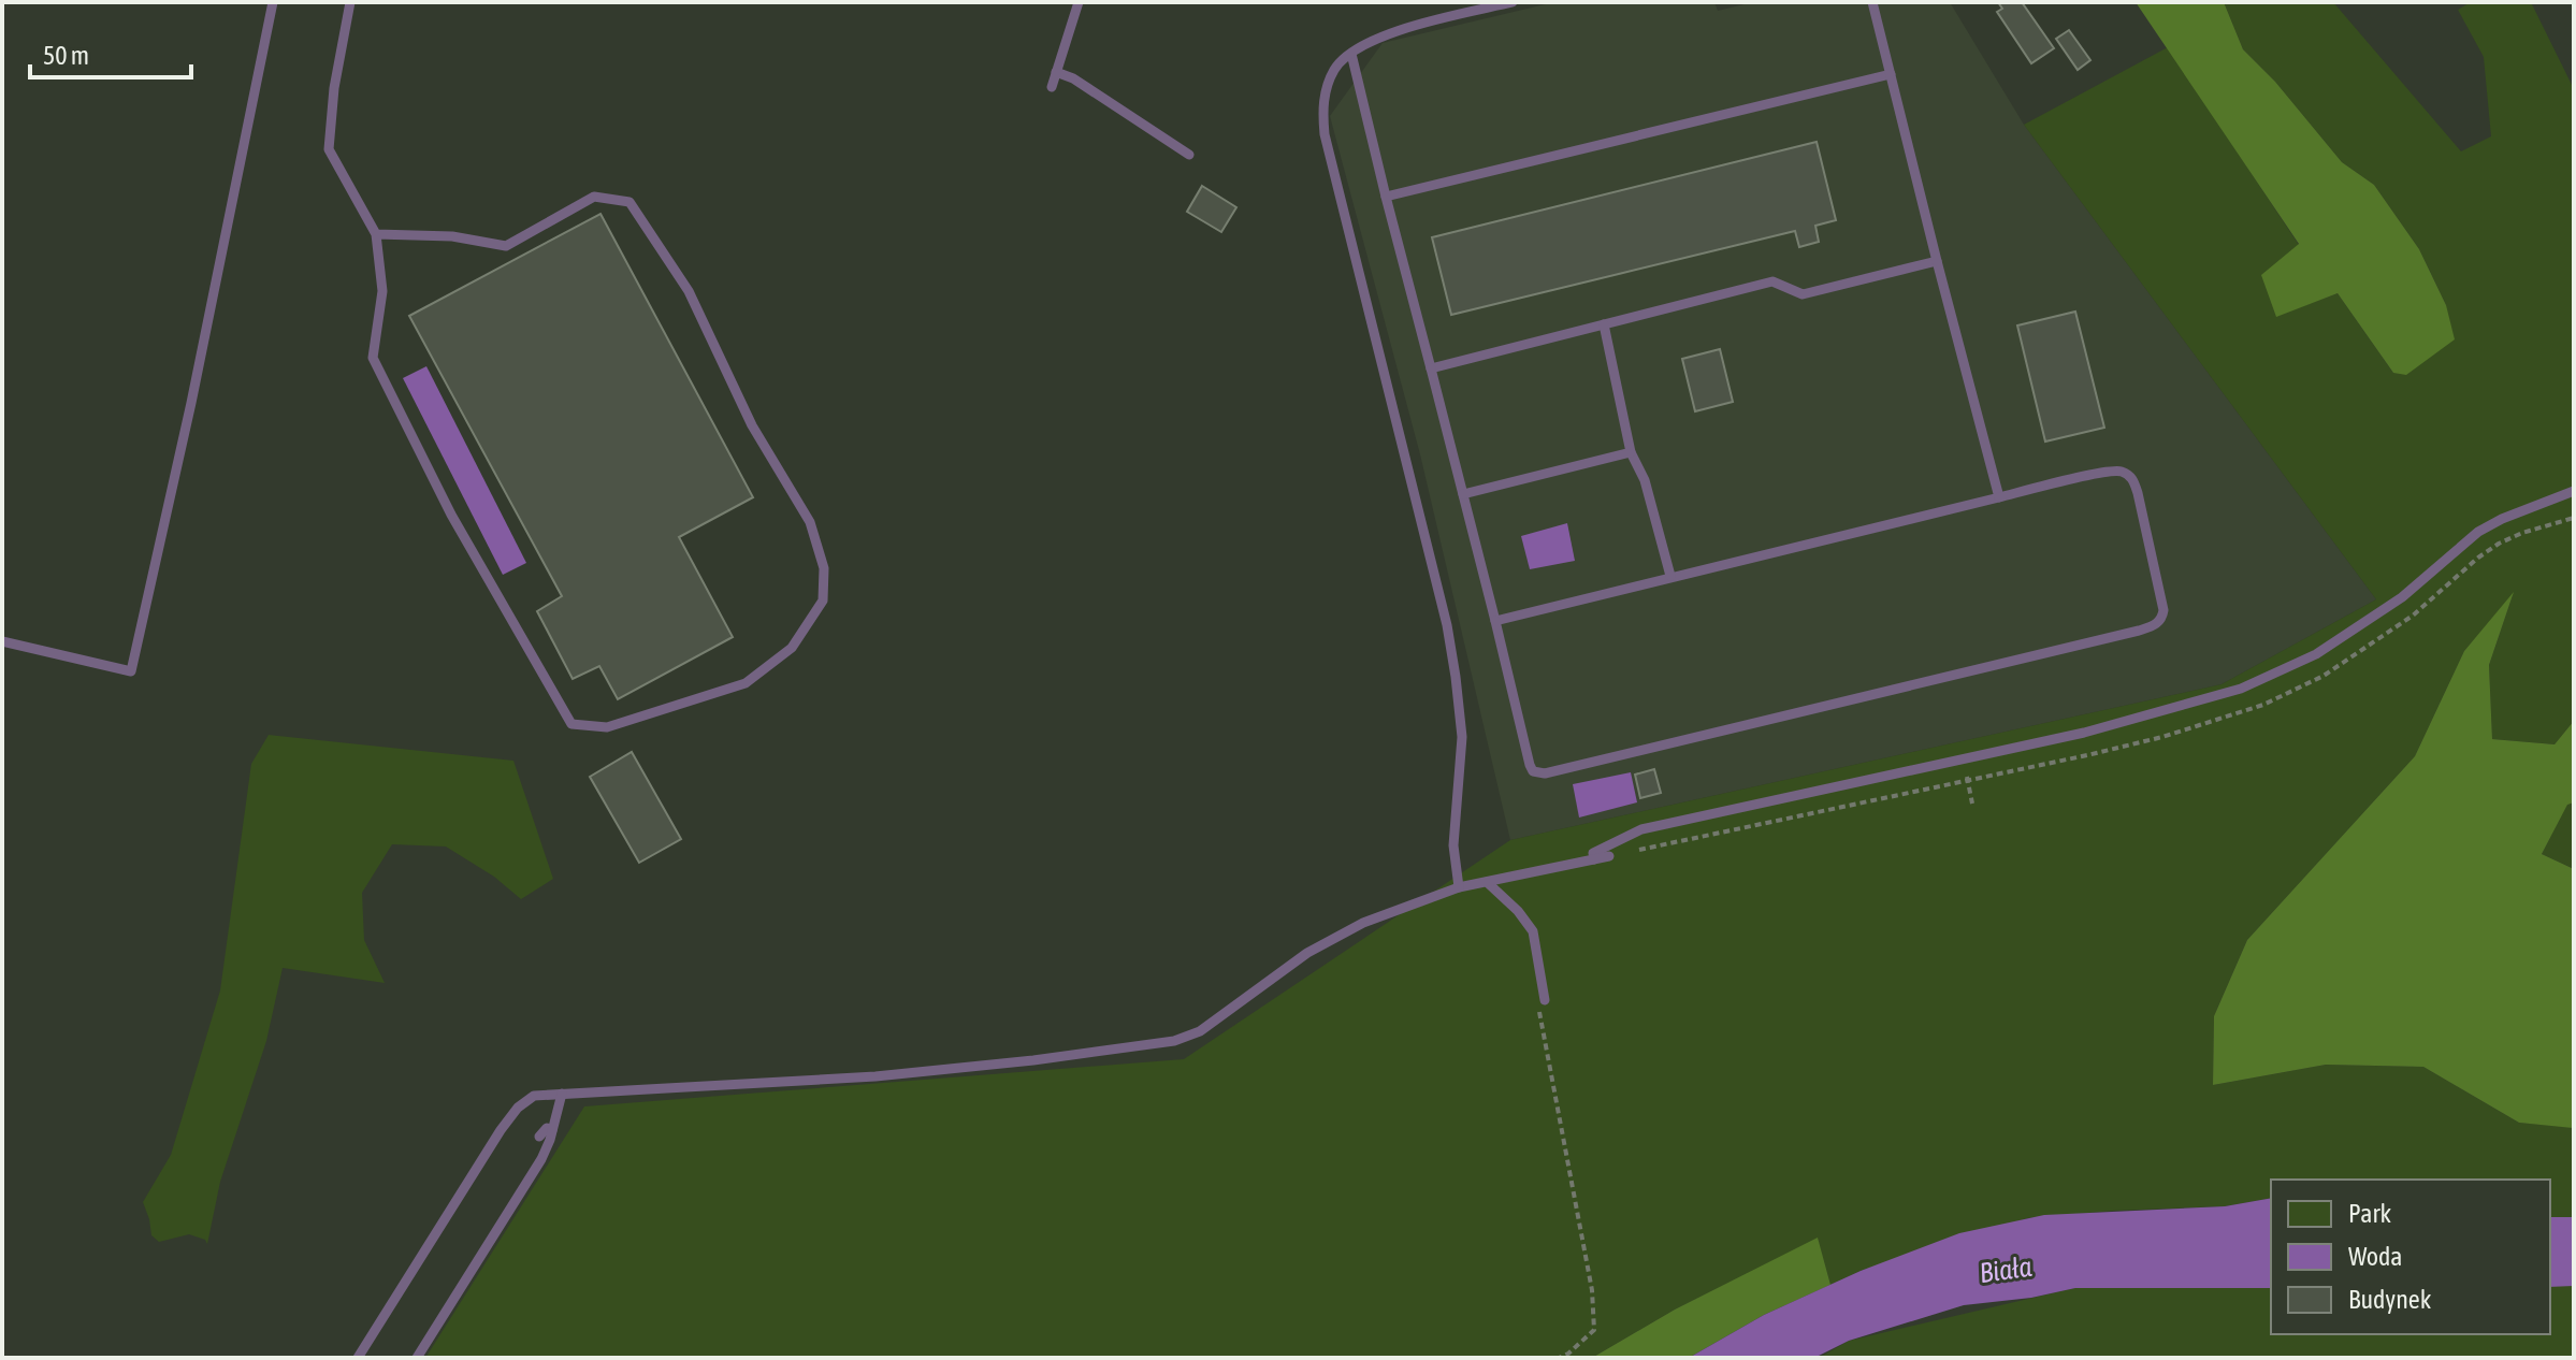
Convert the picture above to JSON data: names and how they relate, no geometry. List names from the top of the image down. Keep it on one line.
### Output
{"water":["Biała"],"legend":["Park","Woda","Budynek"],"scale_bar":"50 m"}
